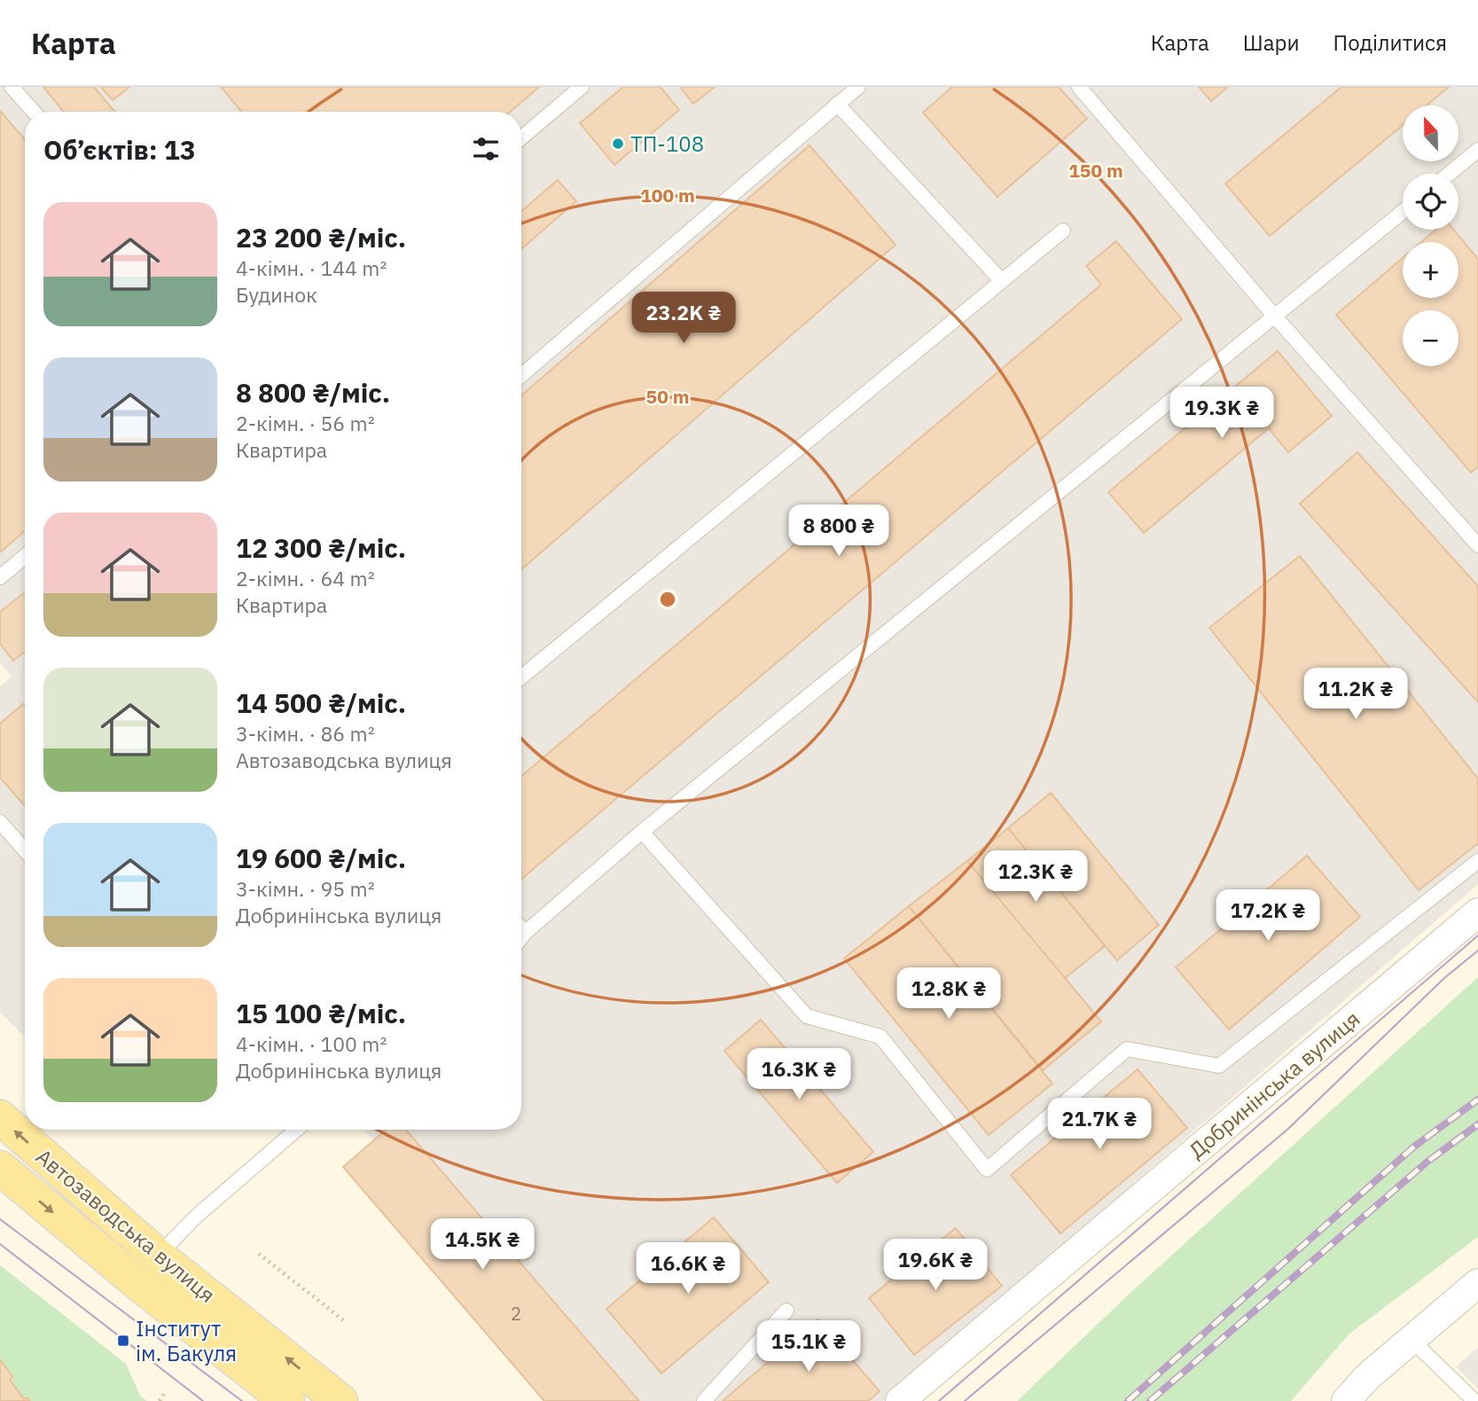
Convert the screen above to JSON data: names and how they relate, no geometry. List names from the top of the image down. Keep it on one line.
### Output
{"streets":{"main road":["Автозаводська вулиця"],"street":["Добринінська вулиця"]},"places":{"other":["ТП-108"],"transit":["Інститут ім. Бакуля"]},"house_numbers":["2"],"north":"top","page":{"header":"Карта","nav":["Карта","Шари","Поділитися"],"map_buttons":["+","−"],"heading":"Об’єктів: 13","list":[{"name":"23 200 ₴/міс.","note":"4-кімн. · 144 m² · Будинок"},{"name":"8 800 ₴/міс.","note":"2-кімн. · 56 m² · Квартира"},{"name":"12 300 ₴/міс.","note":"2-кімн. · 64 m² · Квартира"},{"name":"14 500 ₴/міс.","note":"3-кімн. · 86 m² · Автозаводська вулиця"},{"name":"19 600 ₴/міс.","note":"3-кімн. · 95 m² · Добринінська вулиця"},{"name":"15 100 ₴/міс.","note":"4-кімн. · 100 m² · Добринінська вулиця"}],"price":["23.2K ₴","19.3K ₴","8 800 ₴","11.2K ₴","12.3K ₴","17.2K ₴","12.8K ₴","16.3K ₴","21.7K ₴","14.5K ₴","19.6K ₴","16.6K ₴","15.1K ₴"]},"rings":["150 m","100 m","50 m"]}
